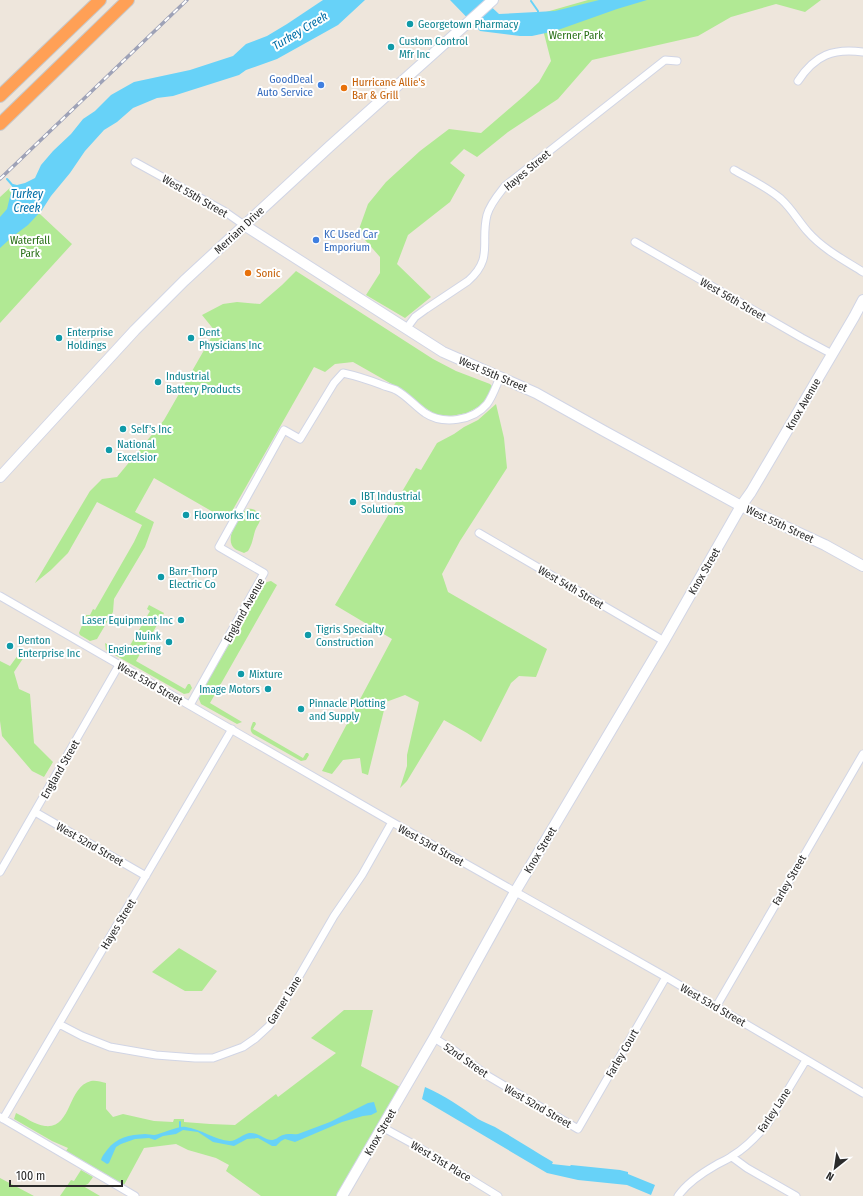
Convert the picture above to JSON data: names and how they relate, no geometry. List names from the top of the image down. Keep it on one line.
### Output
{"streets":{"street":["Hayes Street","West 55th Street","Merriam Drive","West 56th Street","Knox Avenue","Knox Street","West 54th Street","England Avenue","West 53rd Street","England Street","West 52nd Street","Farley Street","Garner Lane","Farley Court","52nd Street","Farley Lane","West 51st Place"]},"crossings":[["Hayes Street","West 55th Street"],["Hayes Street","West 53rd Street"],["Hayes Street","West 52nd Street"],["Hayes Street","Garner Lane"],["West 55th Street","Merriam Drive"],["West 55th Street","Knox Avenue"],["West 55th Street","Knox Street"],["West 55th Street","England Avenue"],["West 56th Street","Knox Avenue"],["Knox Avenue","Knox Street"],["Knox Street","West 54th Street"],["Knox Street","West 53rd Street"],["Knox Street","52nd Street"],["Knox Street","West 51st Place"],["England Avenue","West 53rd Street"],["West 53rd Street","England Street"],["West 53rd Street","Farley Street"],["West 53rd Street","Garner Lane"],["West 53rd Street","Farley Court"],["West 53rd Street","Farley Lane"],["England Street","West 52nd Street"],["West 52nd Street","Farley Court"],["West 52nd Street","52nd Street"]],"water":["Turkey Creek"],"parks":["Werner Park","Waterfall Park"],"places":["Georgetown Pharmacy","Custom Control Mfr Inc","GoodDeal Auto Service","Hurricane Allie's Bar & Grill","KC Used Car Emporium","Sonic","Enterprise Holdings","Dent Physicians Inc","Industrial Battery Products","Self's Inc","National Excelsior","IBT Industrial Solutions","Floorworks Inc","Barr-Thorp Electric Co","Laser Equipment Inc","Tigris Specialty Construction","Nuink Engineering","Denton Enterprise Inc","Mixture","Image Motors","Pinnacle Plotting and Supply"],"scale_bar":"100 m","north":"bottom left"}
